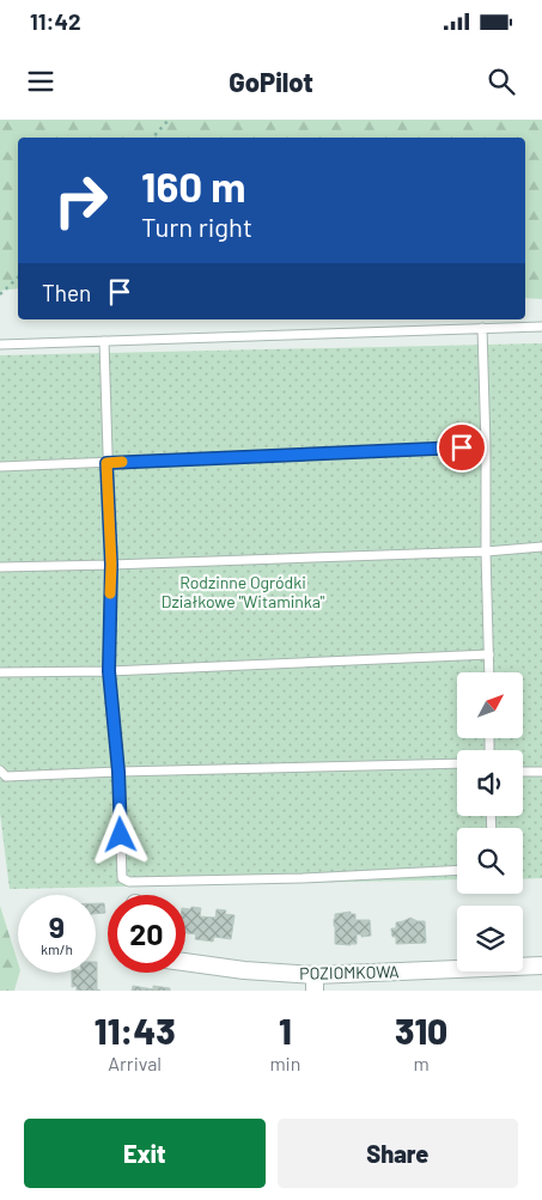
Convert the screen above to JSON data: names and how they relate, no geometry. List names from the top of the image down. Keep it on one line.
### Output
{"streets":{"street":["POZIOMKOWA"]},"parks":["Rodzinne Ogródki Działkowe \"Witaminka\""],"north":"top right","page":{"status":"11:42","header":"GoPilot","turn":["160 m","Turn right"],"then":"Then","speed":"9 km/h","limit":"20","eta":["11:43","Arrival","1","min","310","m"],"buttons":["Exit","Share"]}}
